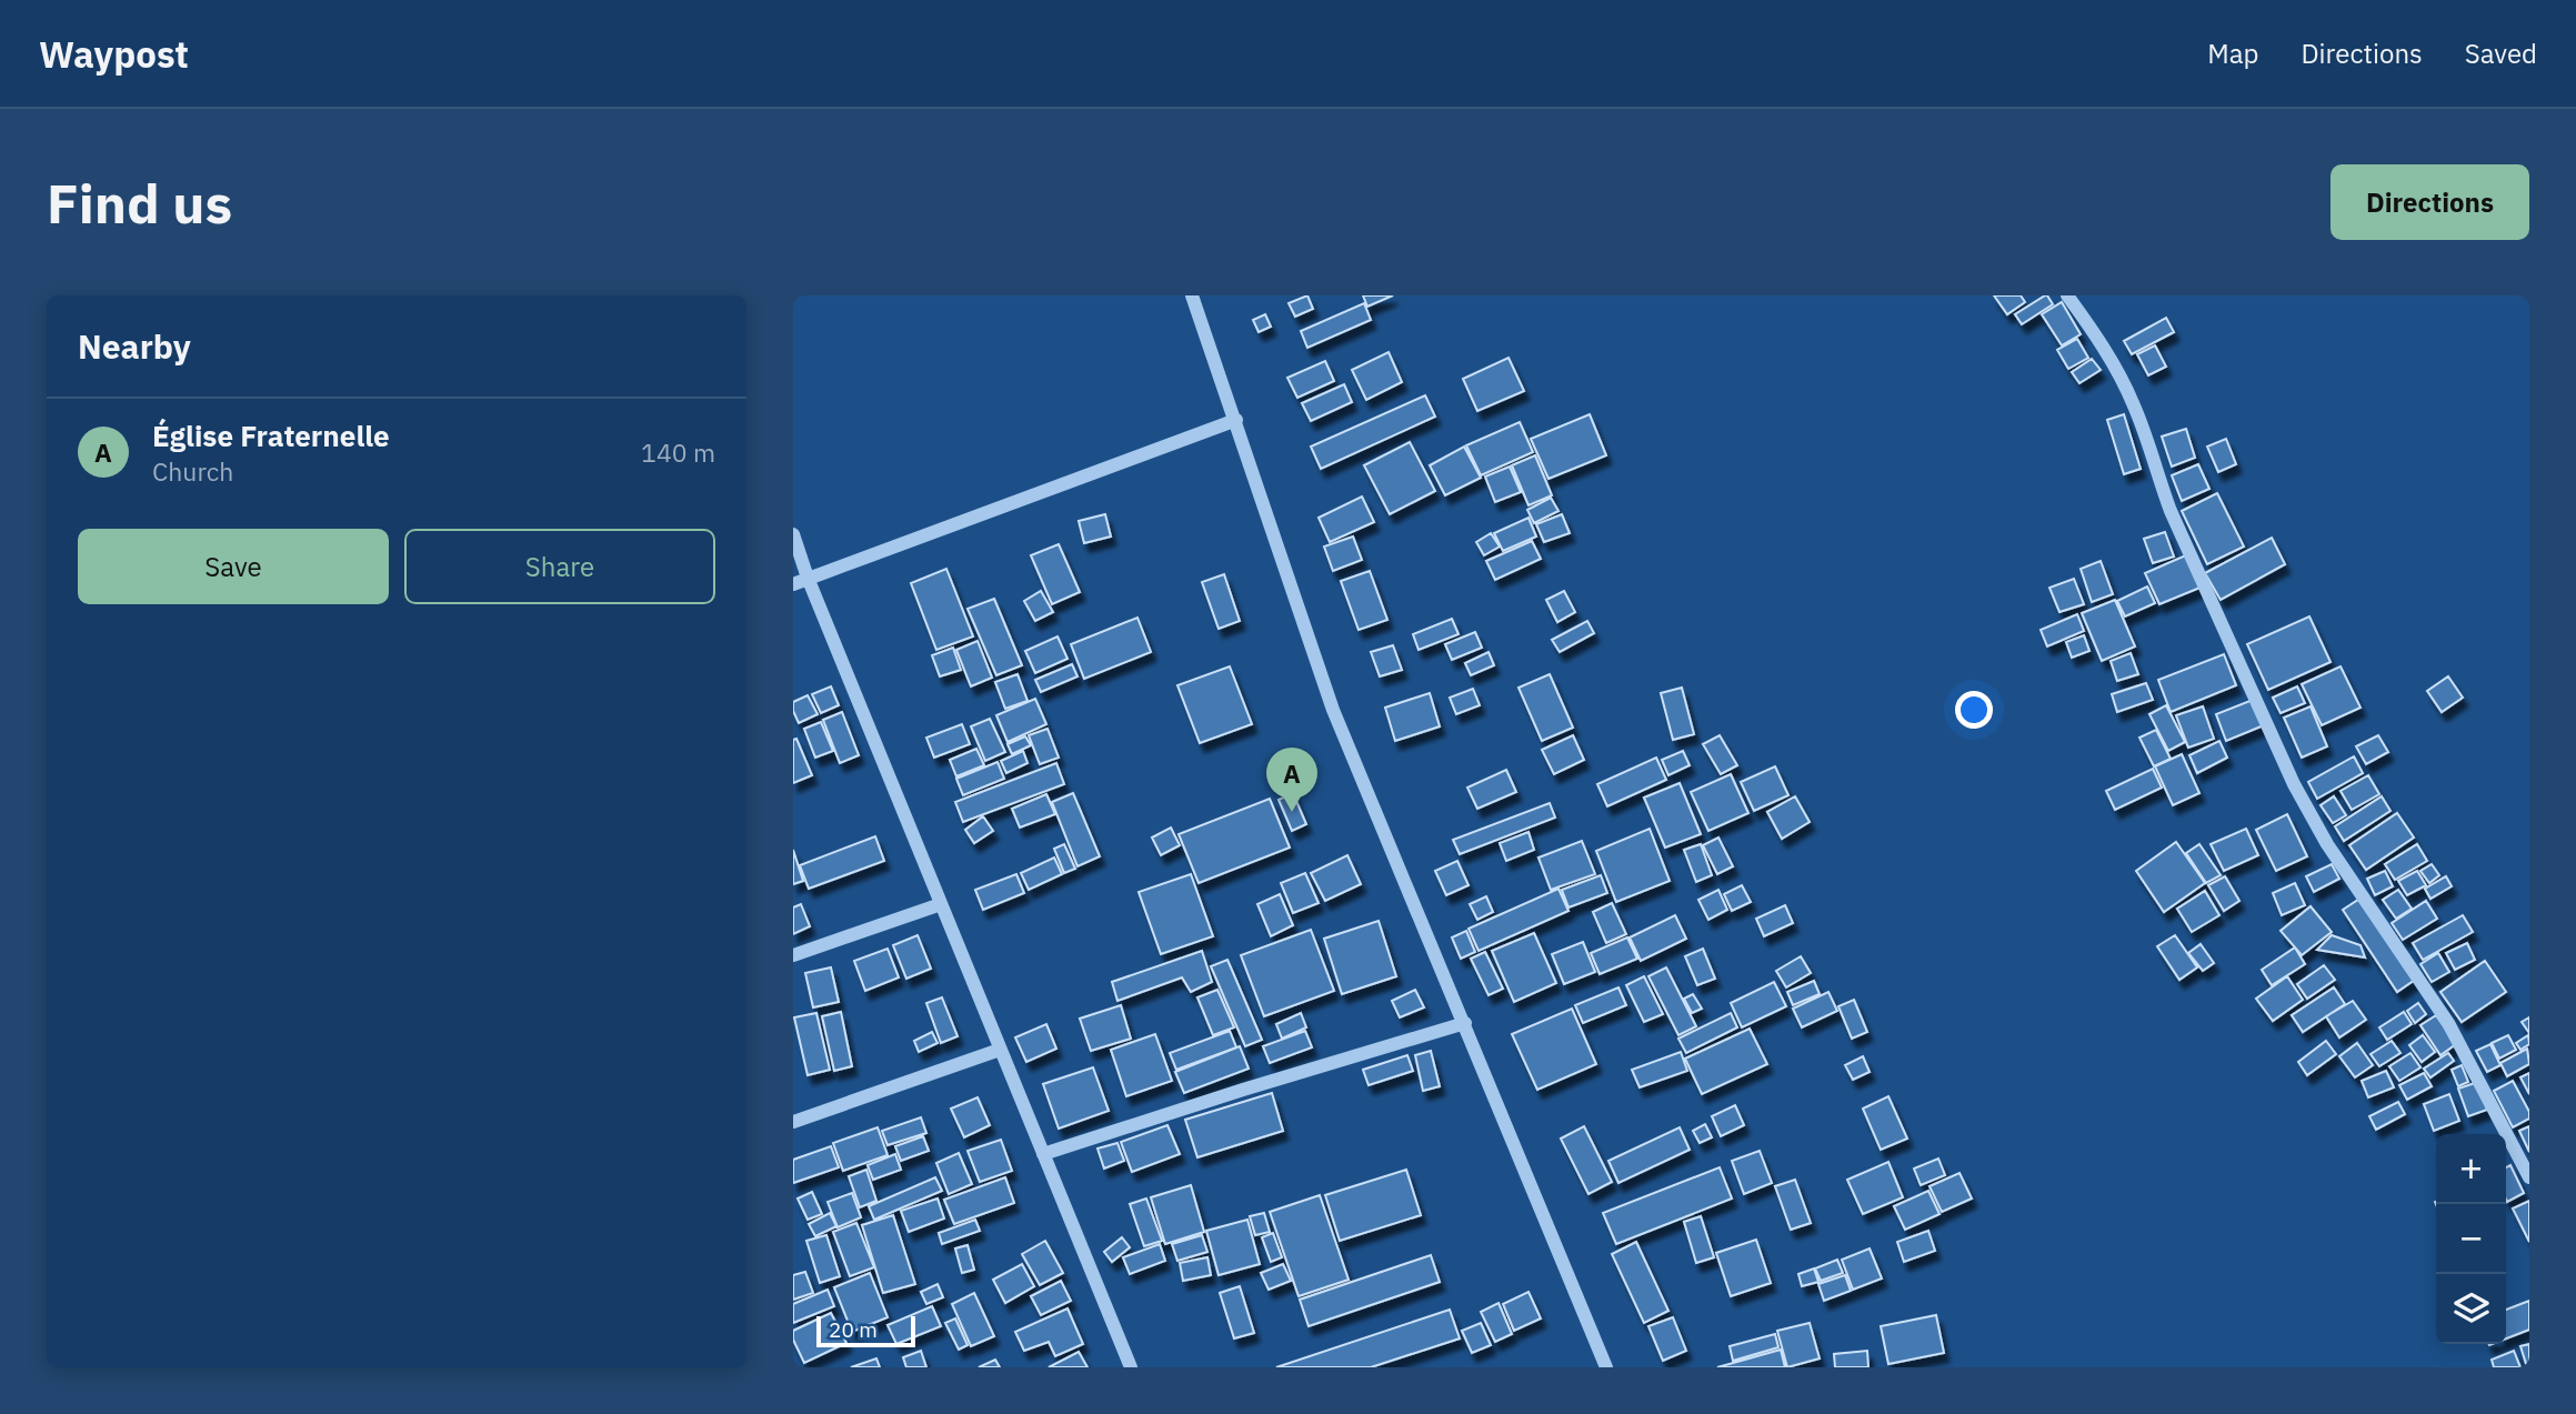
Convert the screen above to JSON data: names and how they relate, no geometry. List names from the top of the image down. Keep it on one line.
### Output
{"scale_bar":"20 m","page":{"header":"Waypost","nav":["Map","Directions","Saved"],"buttons":["Directions",["Save","Share"]],"title":"Find us","heading":"Nearby","list":[{"mark":"A","name":"Église Fraternelle","note":"Church","value":"140 m"}],"pins":"A","map_buttons":["+","−"],"scale":"20 m"}}
